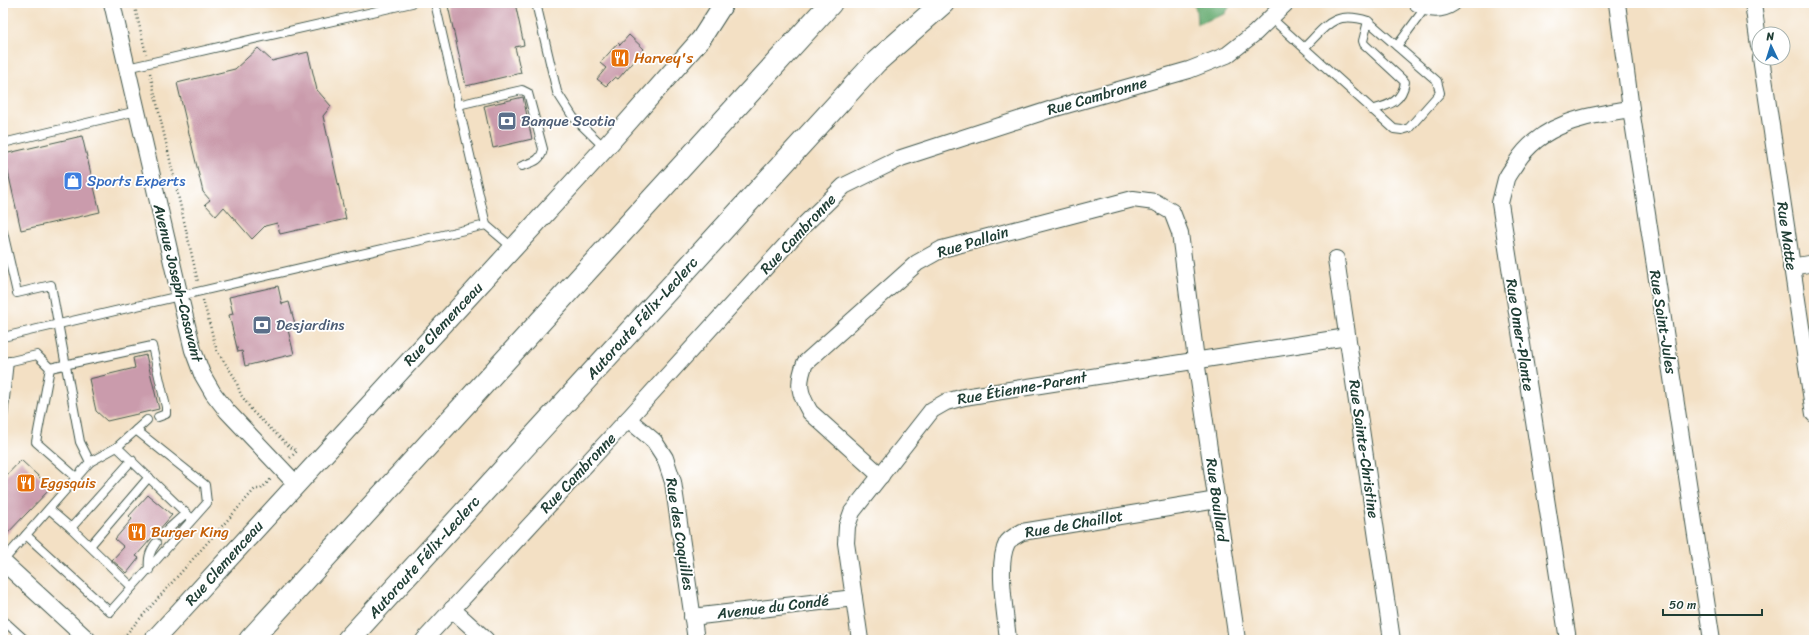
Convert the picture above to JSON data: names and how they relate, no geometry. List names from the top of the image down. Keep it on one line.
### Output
{"streets":{"highway":["Autoroute Félix-Leclerc"],"street":["Rue Cambronne","Rue Matte","Rue Pallain","Avenue Joseph-Casavant","Rue Saint-Jules","Rue Clemenceau","Rue Omer-Plante","Rue Étienne-Parent","Rue Sainte-Christine","Rue Boullard","Rue de Chaillot","Rue des Coquilles","Avenue du Condé"]},"crossings":[["Rue Cambronne","Rue des Coquilles"],["Rue Pallain","Rue Étienne-Parent"],["Rue Pallain","Rue Boullard"],["Avenue Joseph-Casavant","Rue Clemenceau"],["Rue Saint-Jules","Rue Omer-Plante"],["Rue Étienne-Parent","Rue Sainte-Christine"],["Rue Étienne-Parent","Rue Boullard"],["Rue Étienne-Parent","Avenue du Condé"],["Rue Boullard","Rue de Chaillot"],["Rue des Coquilles","Avenue du Condé"]],"places":{"restaurant":["Harvey's","Eggsquis","Burger King"],"bank":["Banque Scotia","Desjardins"],"shop":["Sports Experts"]},"scale_bar":"50 m","north":"top"}
